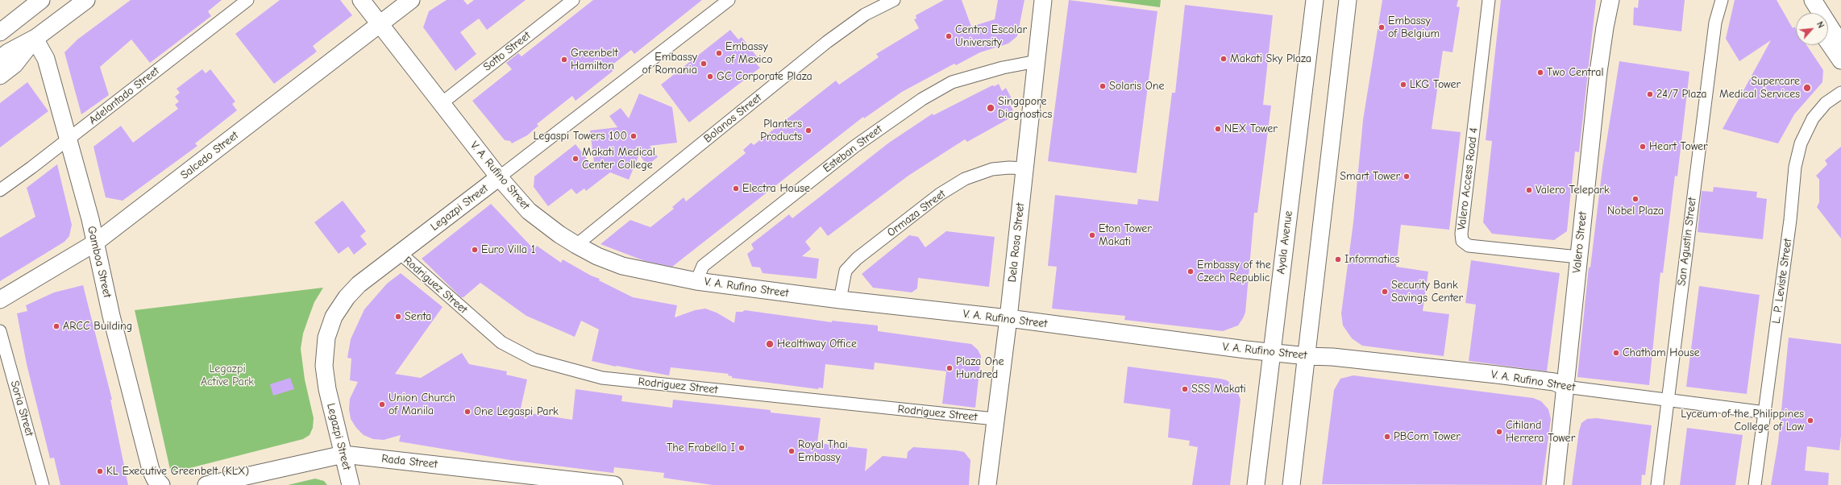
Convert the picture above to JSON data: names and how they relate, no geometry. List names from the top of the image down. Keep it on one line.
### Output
{"streets":{"street":["Sotto Street","Adelantado Street","Bolanos Street","Esteban Street","Salcedo Street","V. A. Rufino Street","Valero Access Road 4","Legazpi Street","Ormaza Street","San Agustin Street","Dela Rosa Street","Ayala Avenue","Valero Street","Gamboa Street","L. P. Leviste Street","Rodriguez Street","Soria Street","Rada Street"]},"crossings":[["Sotto Street","V. A. Rufino Street"],["Adelantado Street","Gamboa Street"],["Bolanos Street","V. A. Rufino Street"],["Esteban Street","V. A. Rufino Street"],["Esteban Street","Dela Rosa Street"],["Salcedo Street","V. A. Rufino Street"],["Salcedo Street","Gamboa Street"],["V. A. Rufino Street","Legazpi Street"],["V. A. Rufino Street","Ormaza Street"],["V. A. Rufino Street","San Agustin Street"],["V. A. Rufino Street","Dela Rosa Street"],["V. A. Rufino Street","Ayala Avenue"],["V. A. Rufino Street","Valero Street"],["V. A. Rufino Street","L. P. Leviste Street"],["Valero Access Road 4","Valero Street"],["Legazpi Street","Rodriguez Street"],["Legazpi Street","Rada Street"],["Ormaza Street","Dela Rosa Street"],["Dela Rosa Street","Rodriguez Street"]],"parks":["Legazpi Active Park"],"places":["Embassy of Belgium","Centro Escolar University","Embassy of Mexico","Makati Sky Plaza","Greenbelt Hamilton","Embassy of Romania","Two Central","GC Corporate Plaza","LKG Tower","Solaris One","Supercare Medical Services","24/7 Plaza","Singapore Diagnostics","NEX Tower","Planters Products","Legaspi Towers 100","Heart Tower","Makati Medical Center College","Smart Tower","Electra House","Valero Telepark","Nobel Plaza","Eton Tower Makati","Euro Villa 1","Informatics","Embassy of the Czech Republic","Security Bank Savings Center","Senta","ARCC Building","Healthway Office","Chatham House","Plaza One Hundred","SSS Makati","Union Church of Manila","One Legaspi Park","Lyceum of the Philippines College of Law","Citiland Herrera Tower","PBCom Tower","The Frabella I","Royal Thai Embassy","KL Executive Greenbelt (KLX)"],"north":"top right"}
